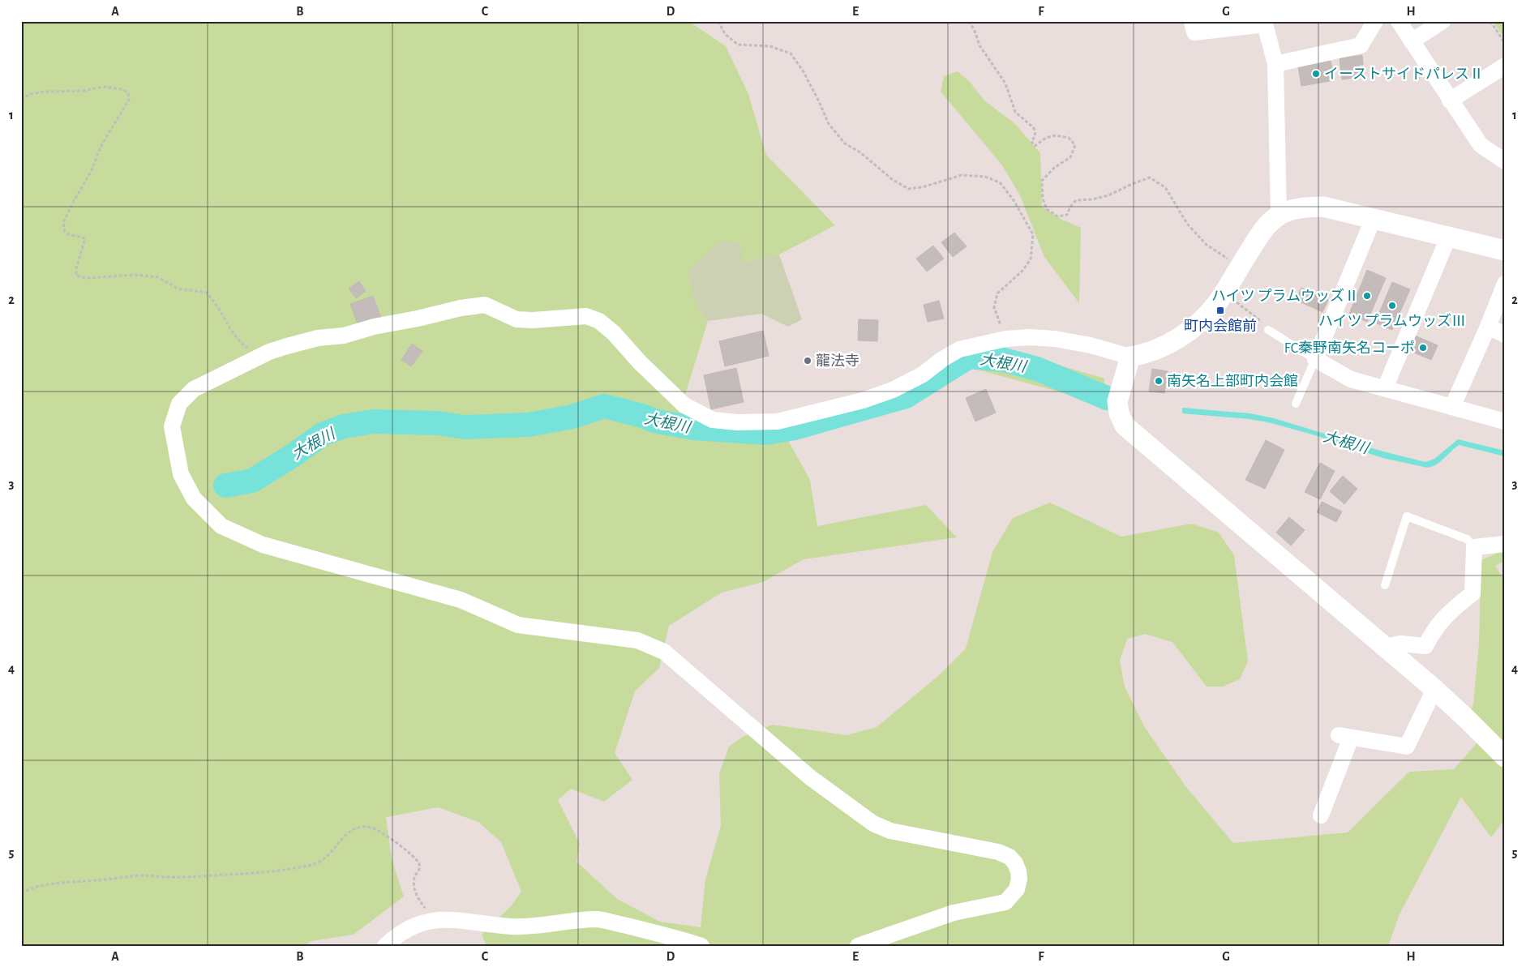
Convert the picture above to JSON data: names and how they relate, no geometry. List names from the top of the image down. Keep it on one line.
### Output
{"water":["大根川"],"places":{"other":["イーストサイドパレスⅡ","ハイツ プラムウッズⅡ","ハイツ プラムウッズⅢ","FC秦野南矢名コーポ","龍法寺","南矢名上部町内会館"],"transit":["町内会館前"]},"grid":{"columns":["A","B","C","D","E","F","G","H"],"rows":["1","2","3","4","5"]}}
